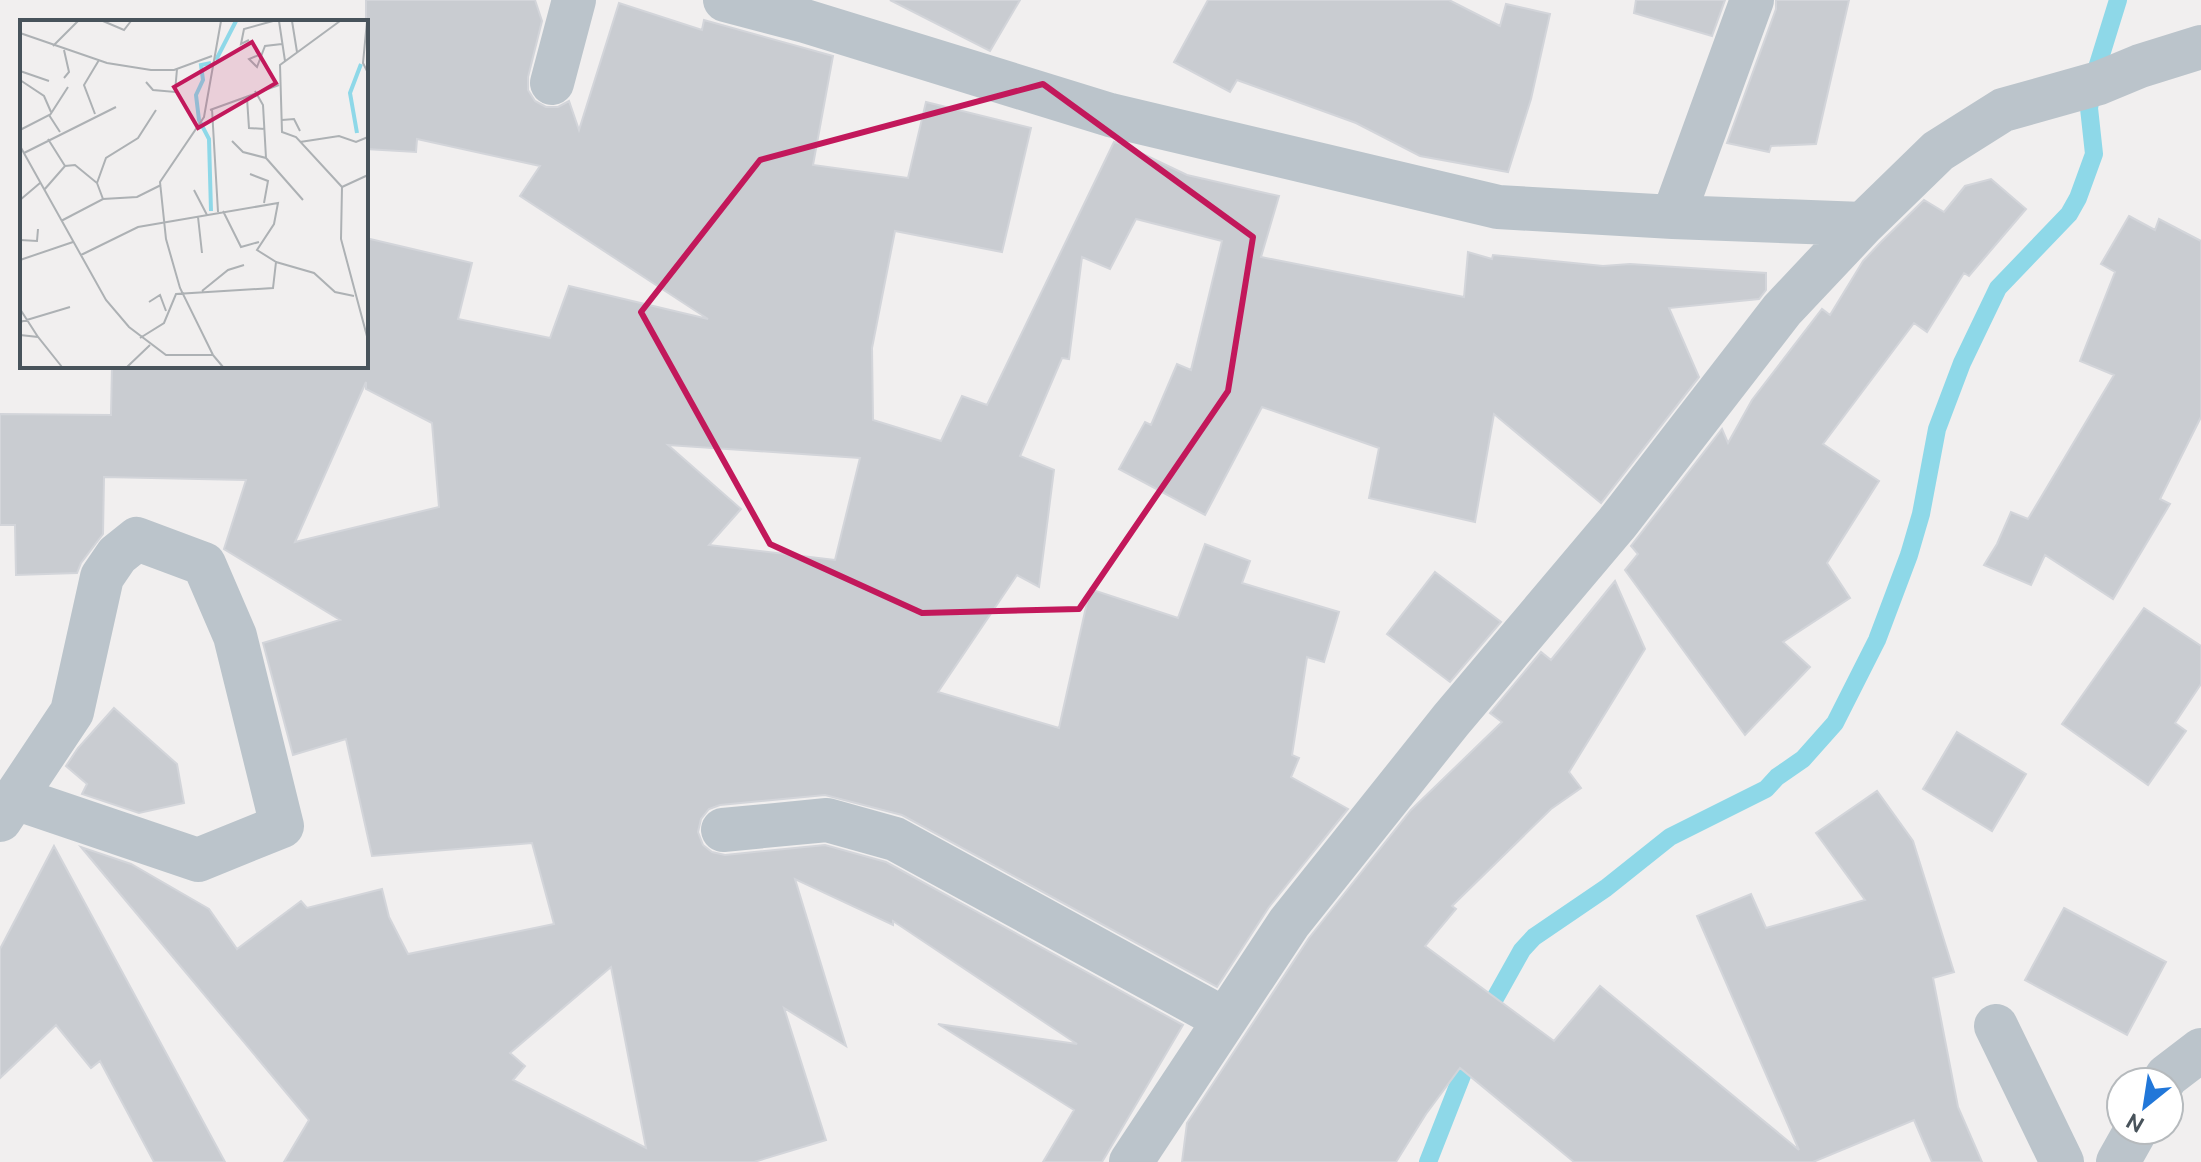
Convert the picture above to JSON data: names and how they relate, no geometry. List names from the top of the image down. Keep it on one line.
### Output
{"north":"bottom left"}
